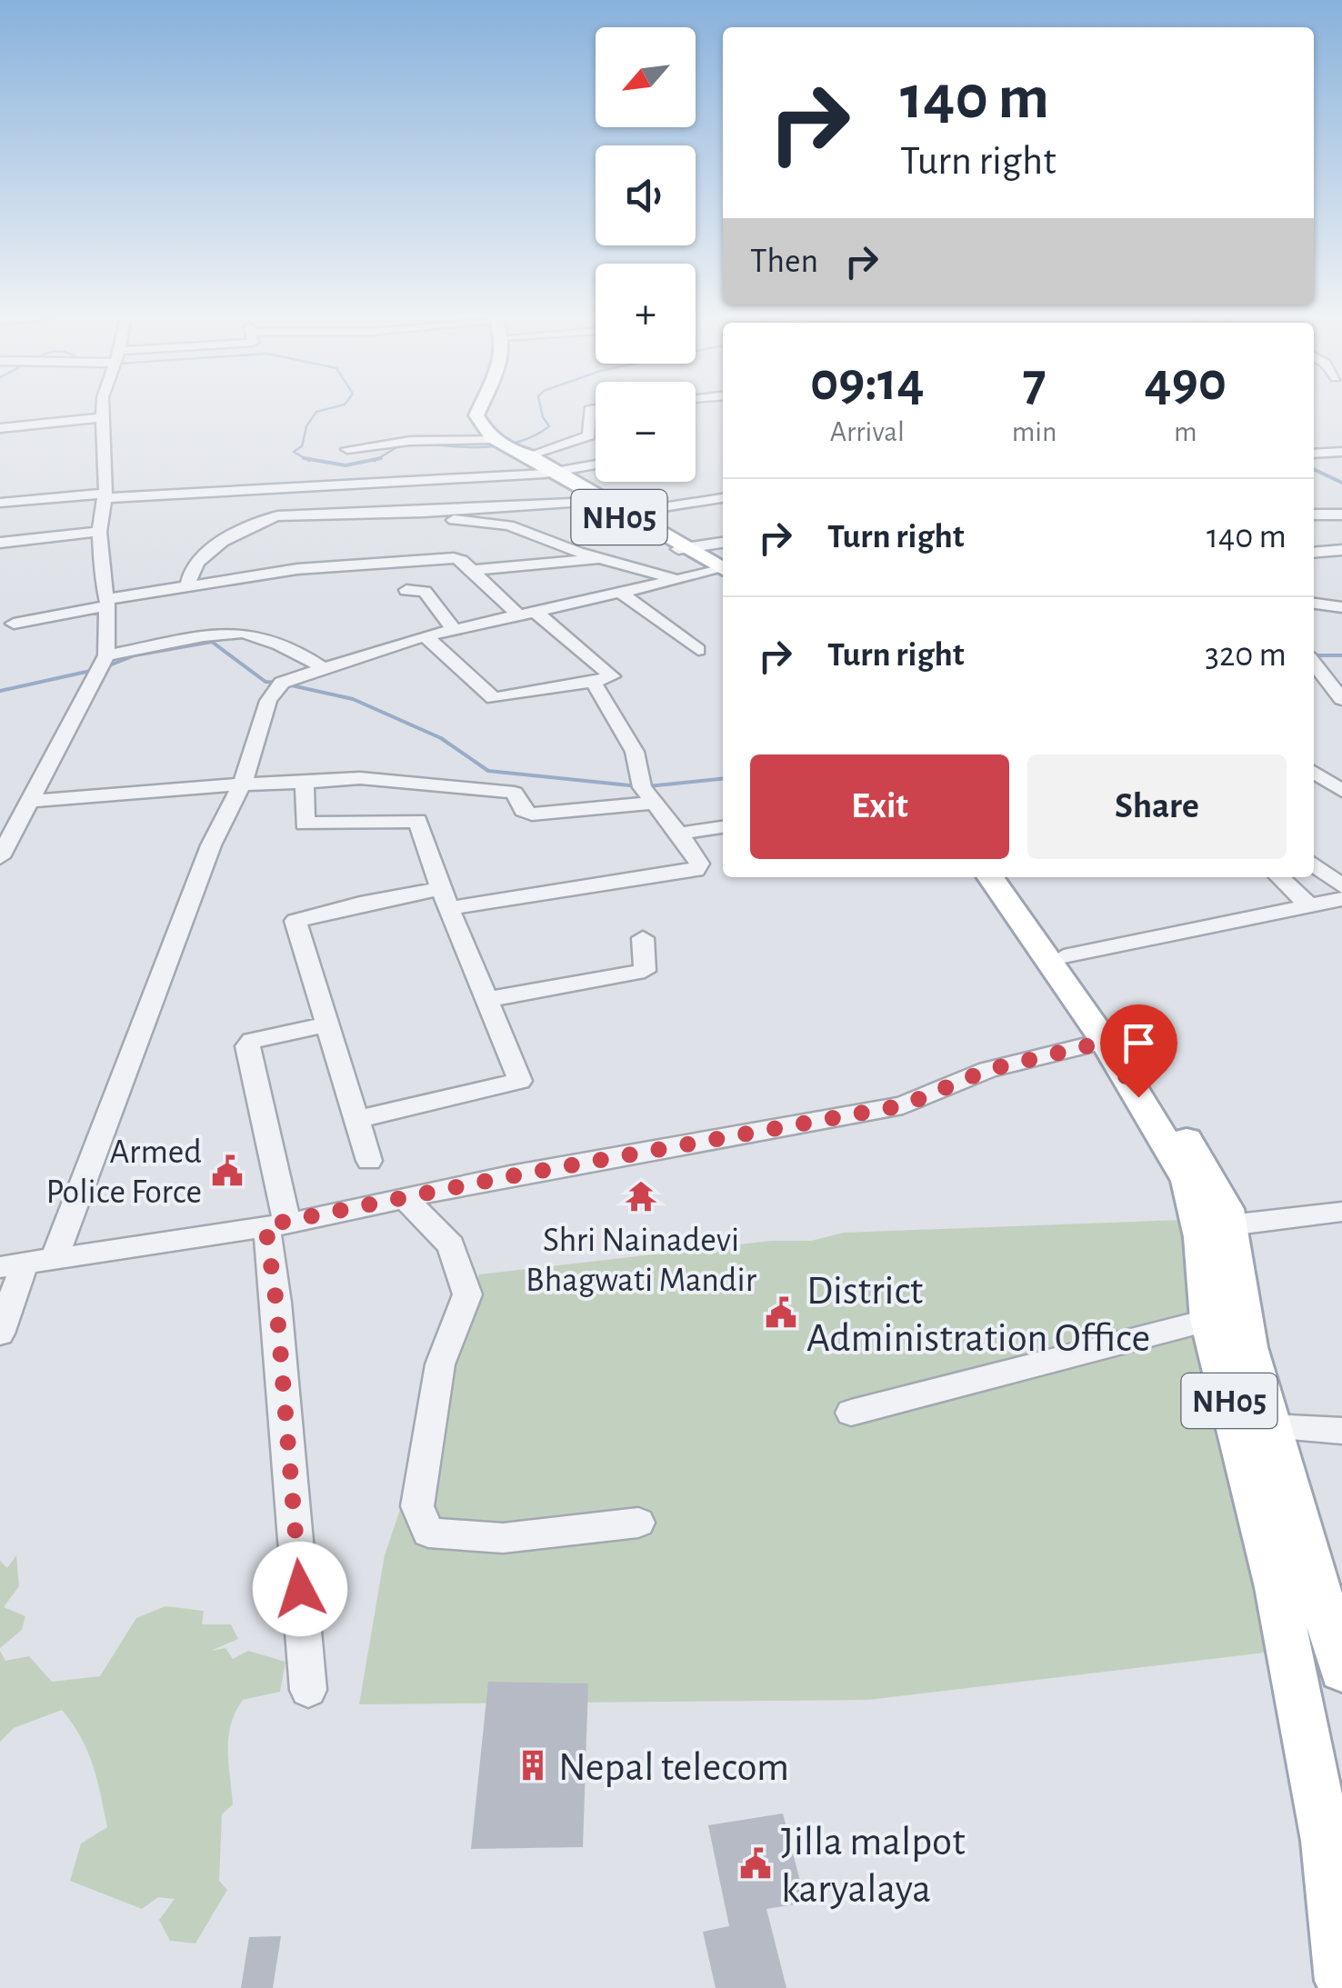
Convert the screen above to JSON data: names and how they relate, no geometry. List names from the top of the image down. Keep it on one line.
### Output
{"streets":{"main road":["NH05"]},"places":{"public building":["Armed Police Force","District Administration Office","Jilla malpot karyalaya"],"temple":["Shri Nainadevi Bhagwati Mandir"],"building":["Nepal telecom"]},"north":"bottom left","page":{"map_buttons":["+","−"],"turn":["140 m","Turn right"],"then":"Then","eta":["09:14","Arrival","7","min","490","m"],"list":[{"name":"Turn right","value":"140 m"},{"name":"Turn right","value":"320 m"}],"buttons":["Exit","Share"]}}
